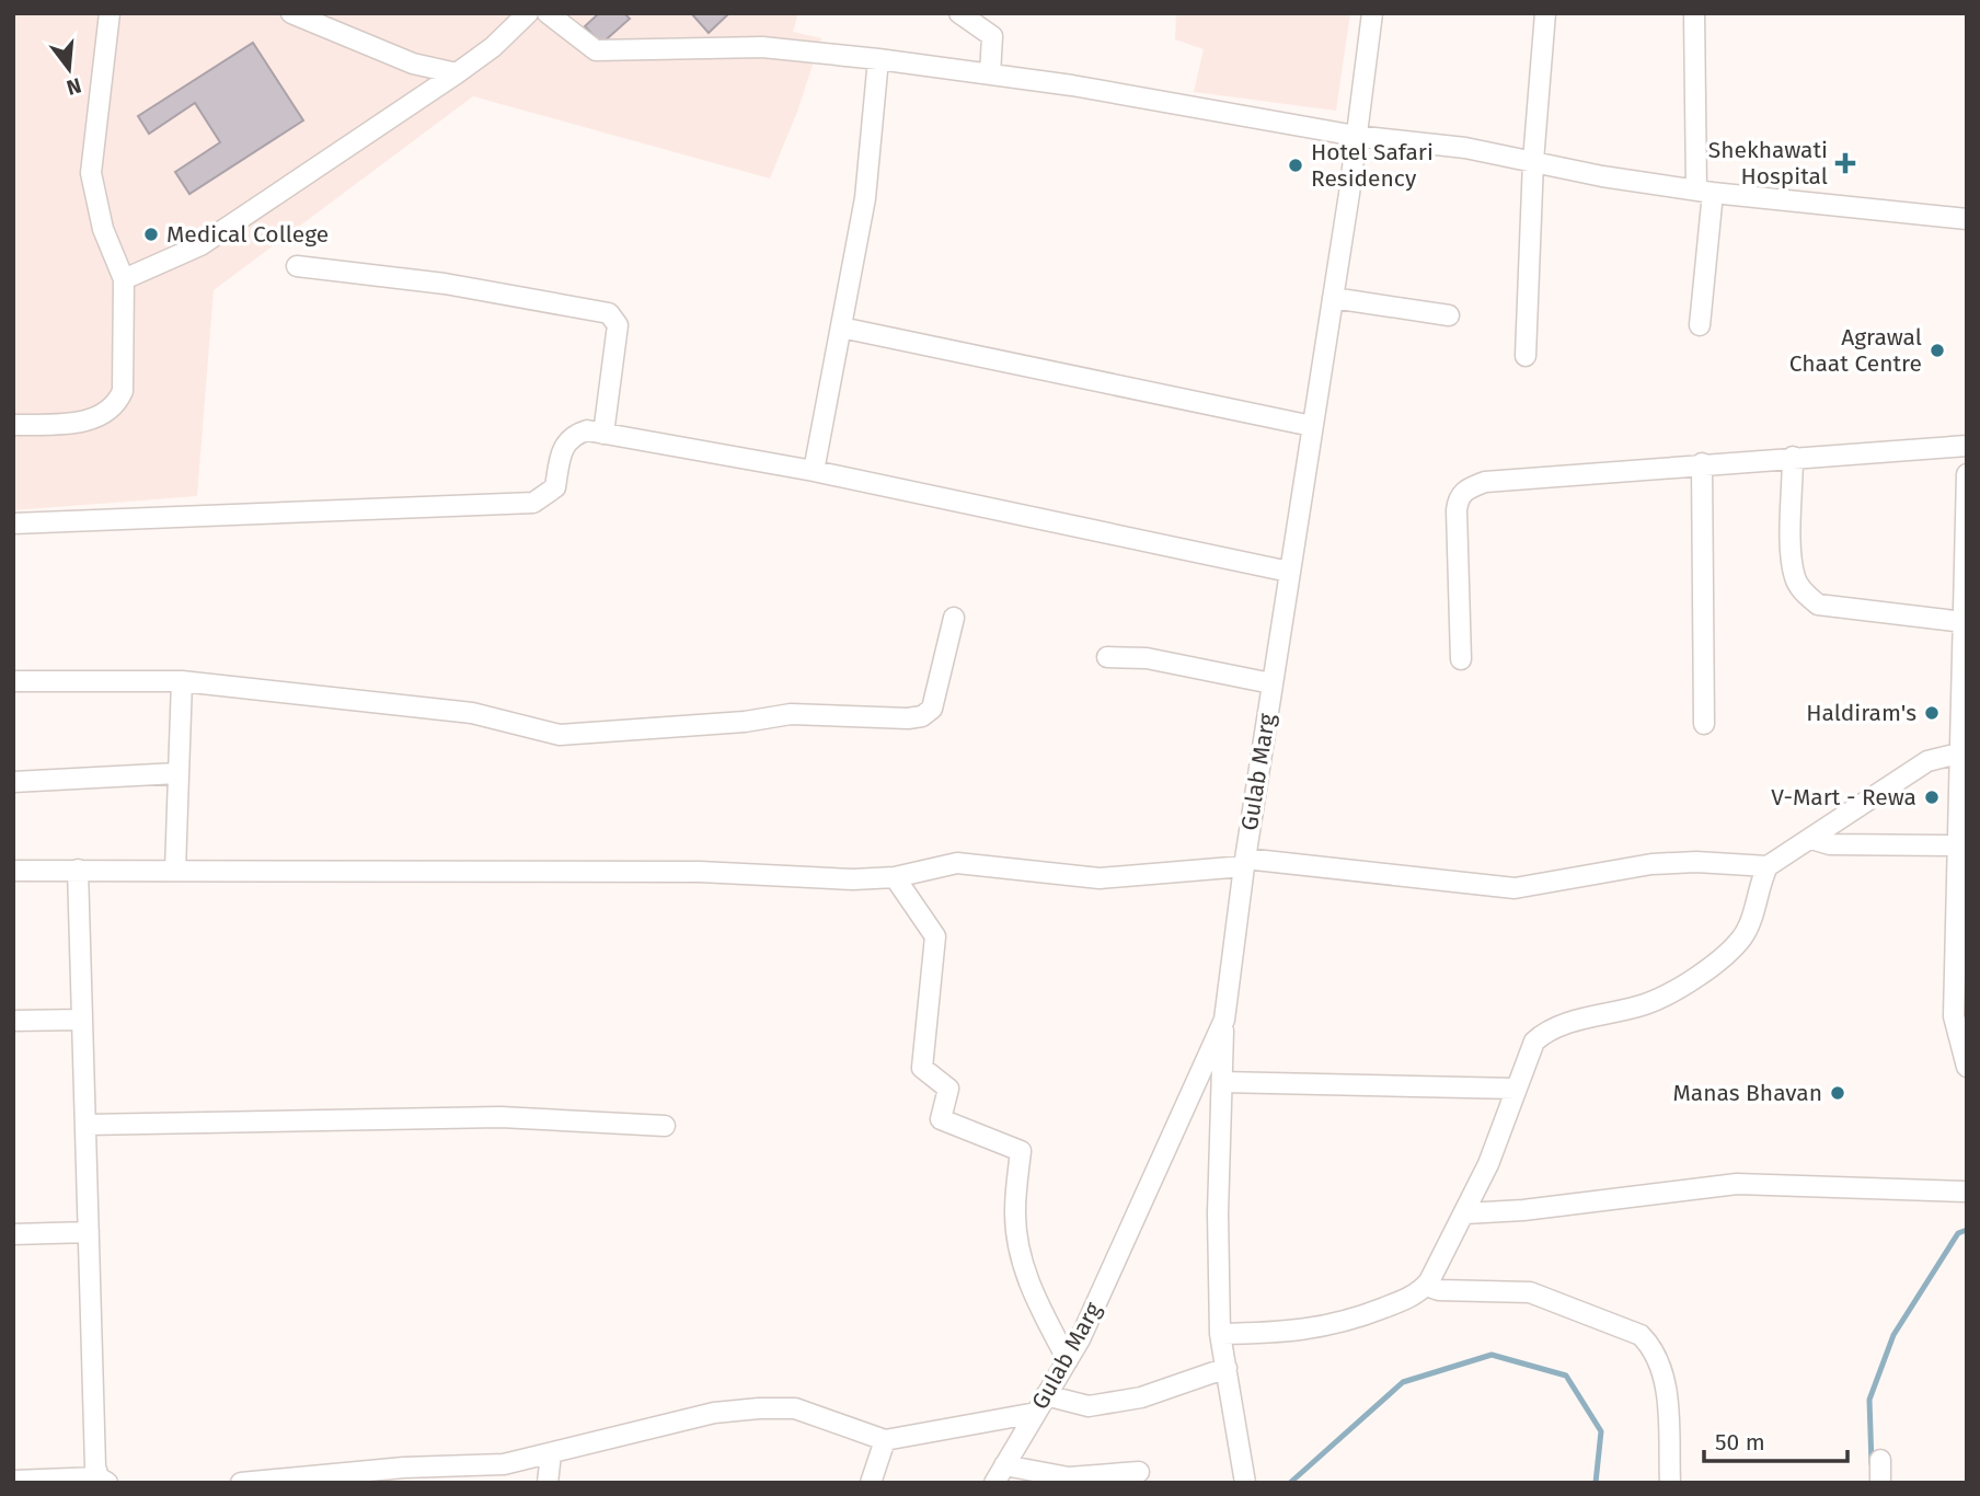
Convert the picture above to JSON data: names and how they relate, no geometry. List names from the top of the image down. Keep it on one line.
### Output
{"streets":{"street":["Gulab Marg"]},"places":{"health":["Shekhawati Hospital"],"other":["Hotel Safari Residency","Medical College","Agrawal Chaat Centre","Haldiram's","V-Mart - Rewa","Manas Bhavan"]},"scale_bar":"50 m","north":"bottom"}
